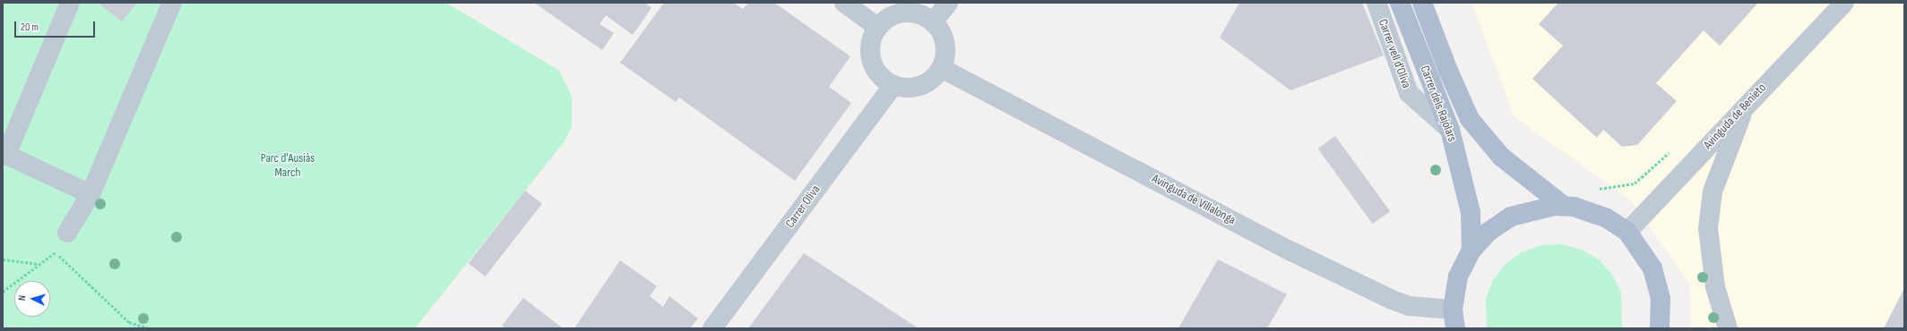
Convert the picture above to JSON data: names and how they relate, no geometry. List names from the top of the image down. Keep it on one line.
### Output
{"streets":{"main road":["Carrer dels Rajolars"],"street":["Carrer vell d'Oliva","Avinguda de Benieto","Avinguda de Villalonga","Carrer Oliva"]},"crossings":[["Carrer vell d'Oliva","Carrer dels Rajolars"],["Avinguda de Villalonga","Carrer Oliva"]],"parks":["Parc d'Ausiàs March"],"scale_bar":"20 m","north":"left"}
